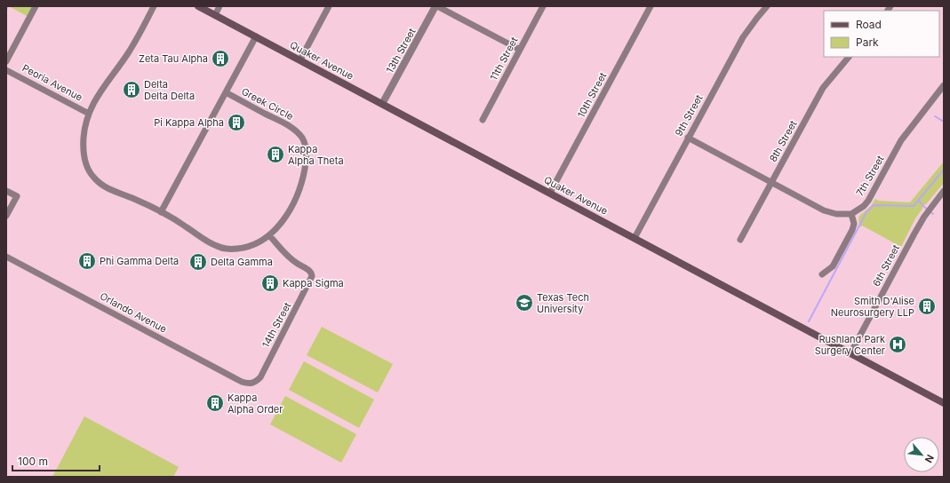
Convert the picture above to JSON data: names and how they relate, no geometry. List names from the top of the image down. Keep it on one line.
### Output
{"streets":{"main road":["Quaker Avenue"],"street":["13th Street","11th Street","Peoria Avenue","10th Street","Greek Circle","9th Street","8th Street","7th Street","6th Street","Orlando Avenue","14th Street"]},"crossings":[["13th Street","Quaker Avenue"],["Quaker Avenue","10th Street"],["Quaker Avenue","Greek Circle"],["Quaker Avenue","9th Street"],["Quaker Avenue","6th Street"],["Peoria Avenue","Greek Circle"],["Greek Circle","14th Street"],["Orlando Avenue","14th Street"]],"places":{"building":["Zeta Tau Alpha","Delta Delta Delta","Pi Kappa Alpha","Kappa Alpha Theta","Phi Gamma Delta","Delta Gamma","Kappa Sigma","Smith D'Alise Neurosurgery LLP","Kappa Alpha Order"],"school or university":["Texas Tech University"],"hospital":["Rushland Park Surgery Center"]},"legend":["Road","Park"],"scale_bar":"100 m","north":"bottom right"}
